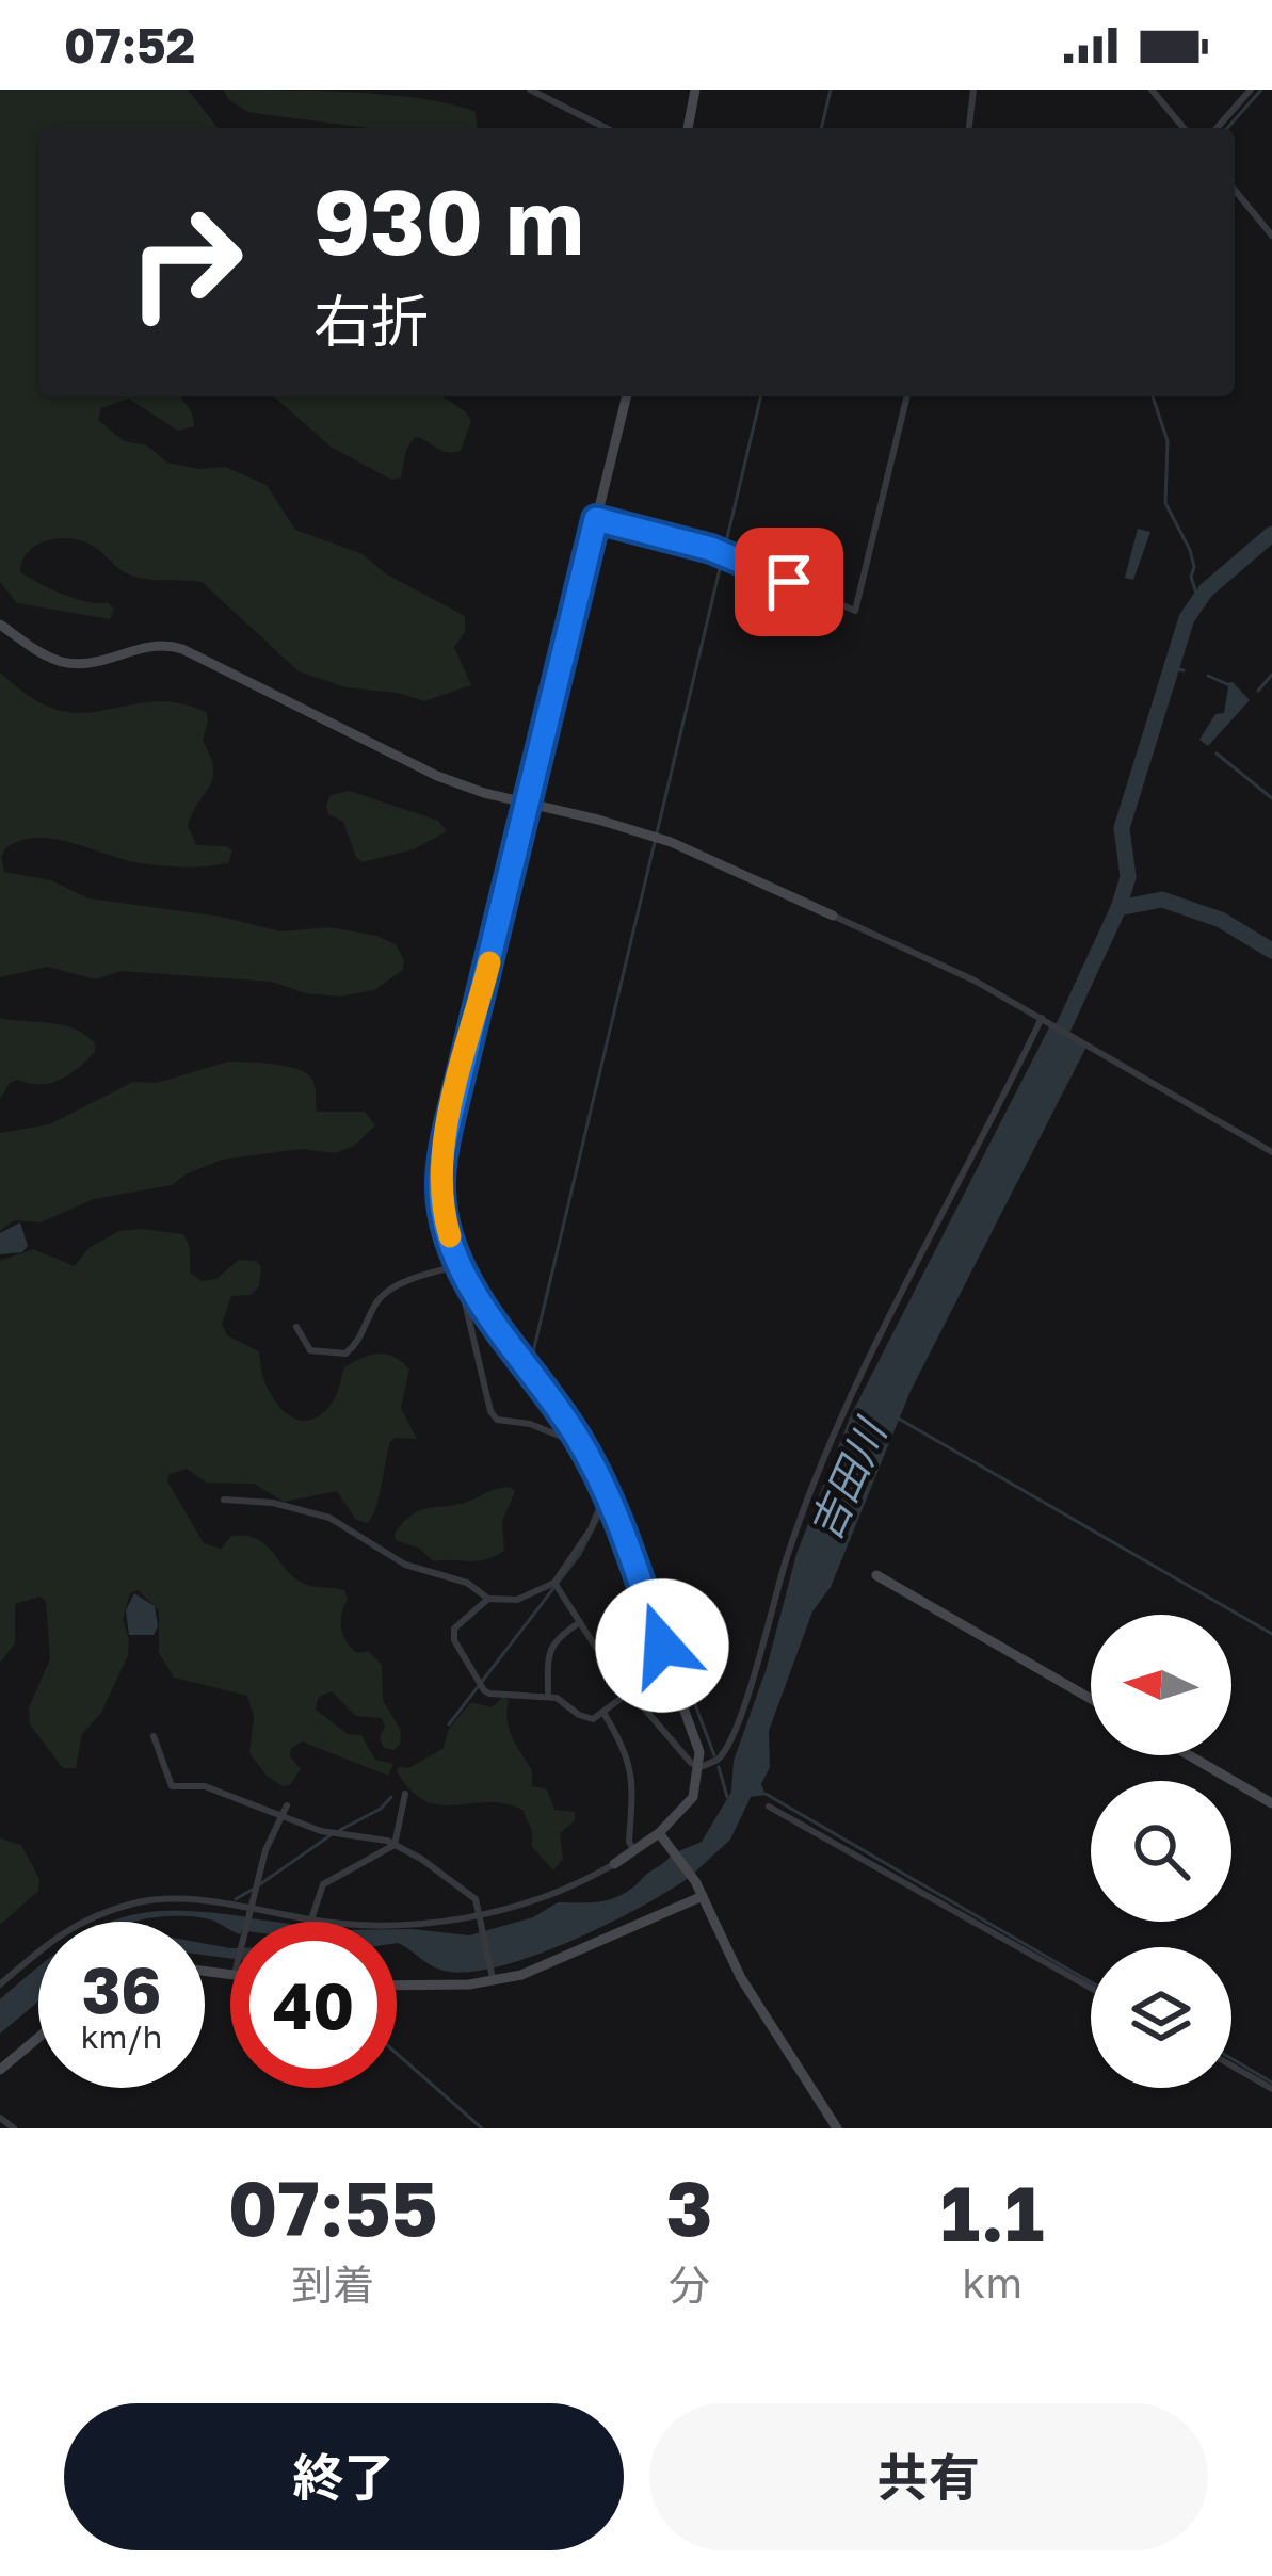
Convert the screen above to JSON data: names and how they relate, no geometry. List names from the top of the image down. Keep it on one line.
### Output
{"water":["吉田川"],"north":"left","page":{"status":"07:52","turn":["930 m","右折"],"speed":"36 km/h","limit":"40","eta":["07:55","到着","3","分","1.1","km"],"buttons":["終了","共有"]}}
